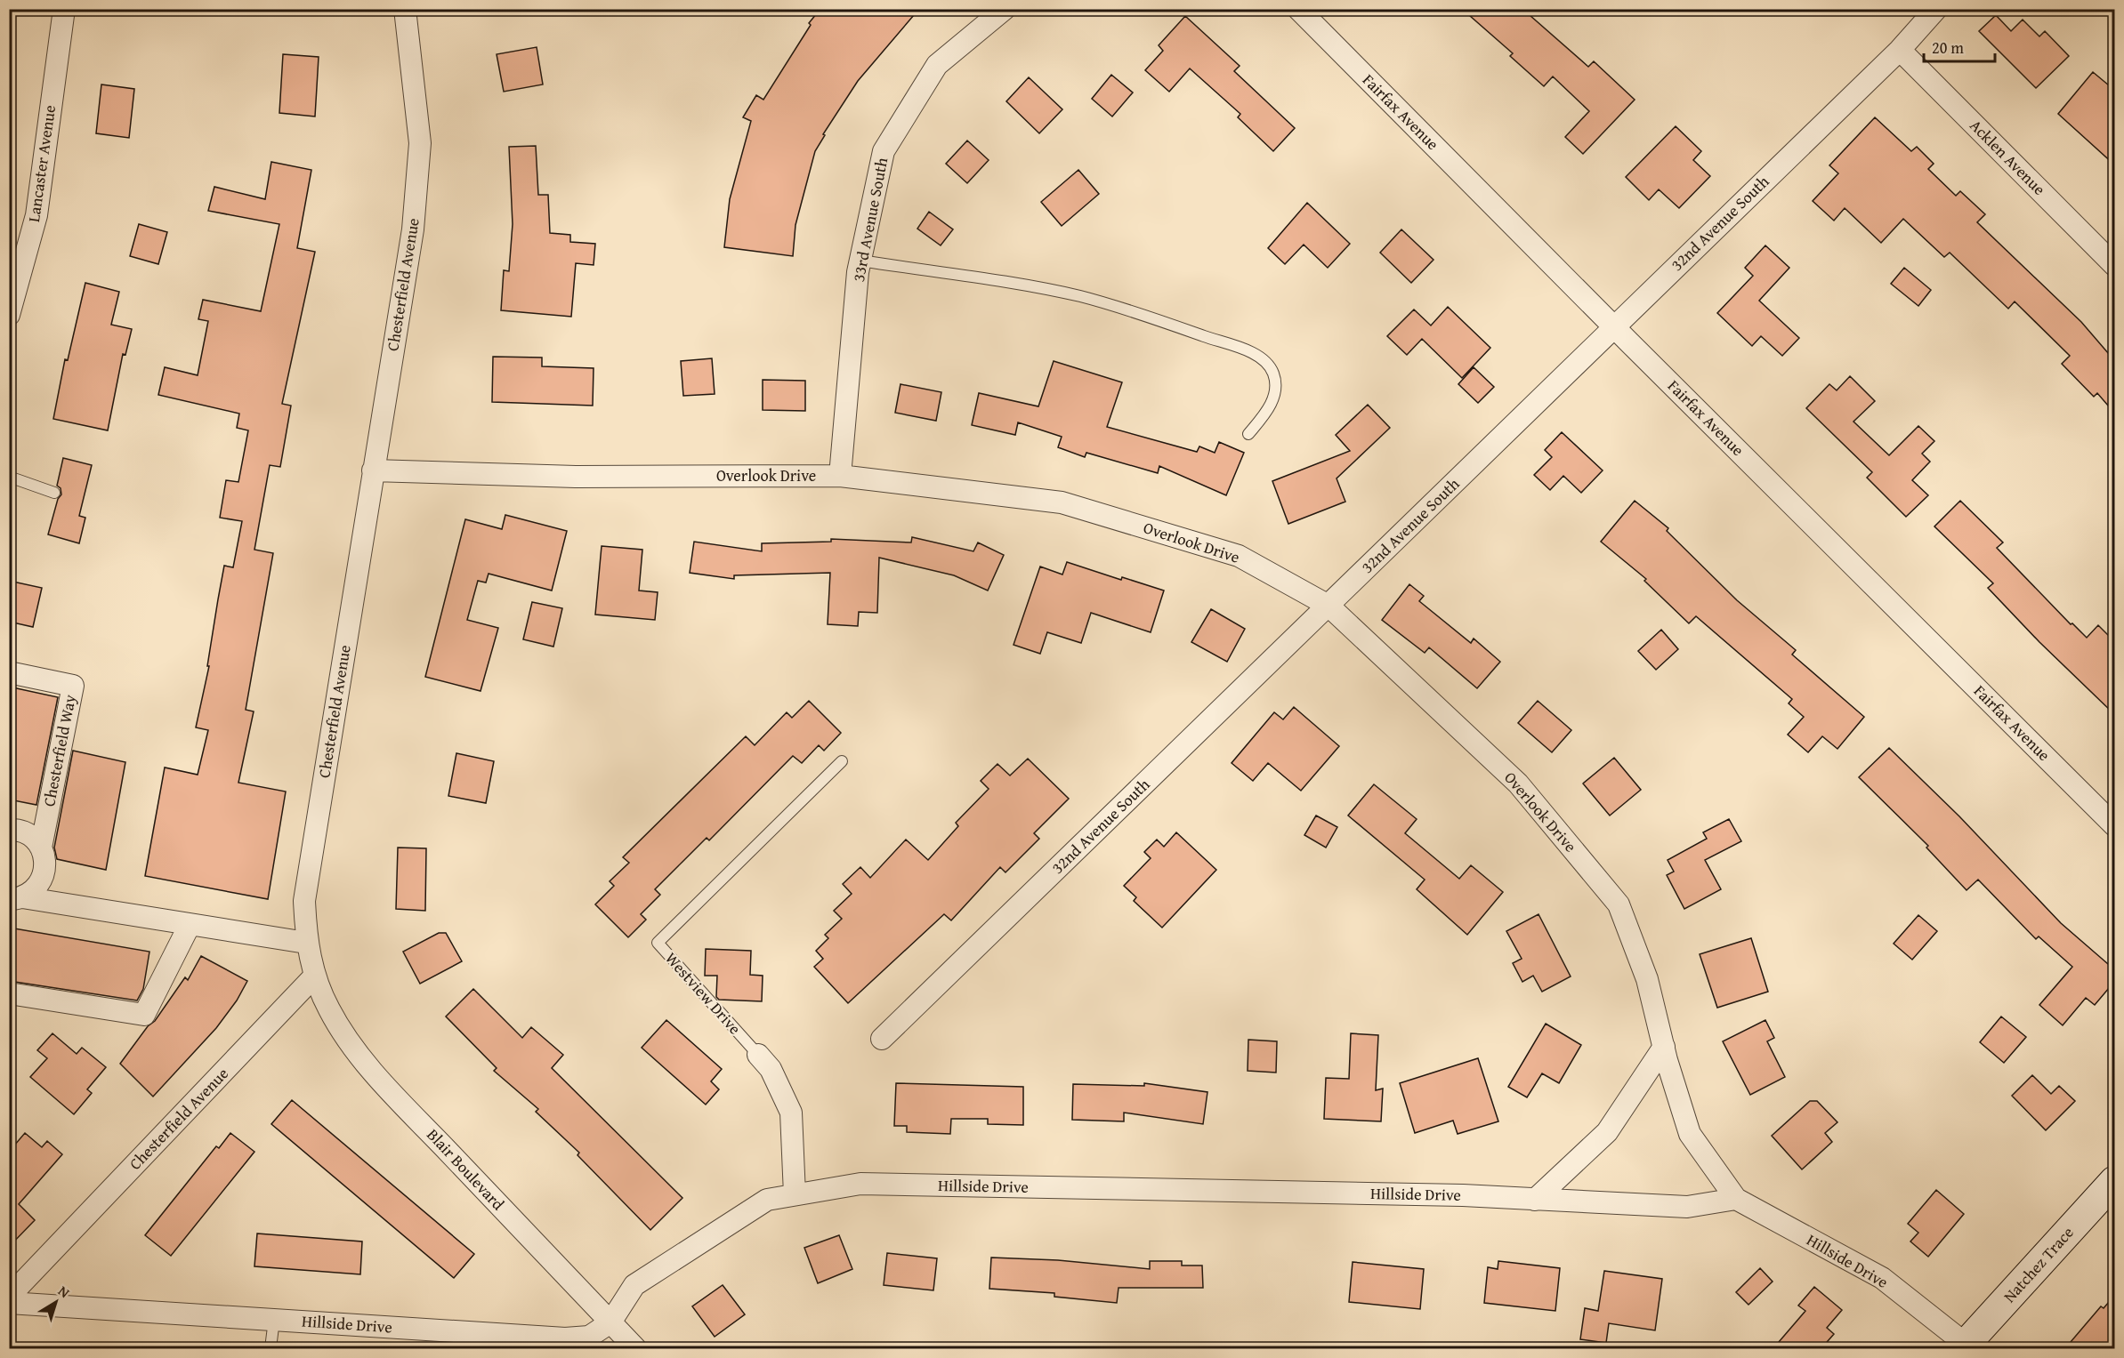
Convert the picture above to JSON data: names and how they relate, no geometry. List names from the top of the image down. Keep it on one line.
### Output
{"streets":{"main road":["Natchez Trace"],"street":["Fairfax Avenue","Acklen Avenue","Lancaster Avenue","33rd Avenue South","32nd Avenue South","Chesterfield Avenue","Overlook Drive","Chesterfield Way","Westview Drive","Blair Boulevard","Hillside Drive"]},"crossings":[["Fairfax Avenue","32nd Avenue South"],["Acklen Avenue","32nd Avenue South"],["33rd Avenue South","Overlook Drive"],["32nd Avenue South","Overlook Drive"],["Chesterfield Avenue","Overlook Drive"],["Chesterfield Avenue","Blair Boulevard"],["Overlook Drive","Hillside Drive"],["Westview Drive","Hillside Drive"],["Blair Boulevard","Hillside Drive"],["Hillside Drive","Natchez Trace"]],"scale_bar":"20 m","north":"top right"}
